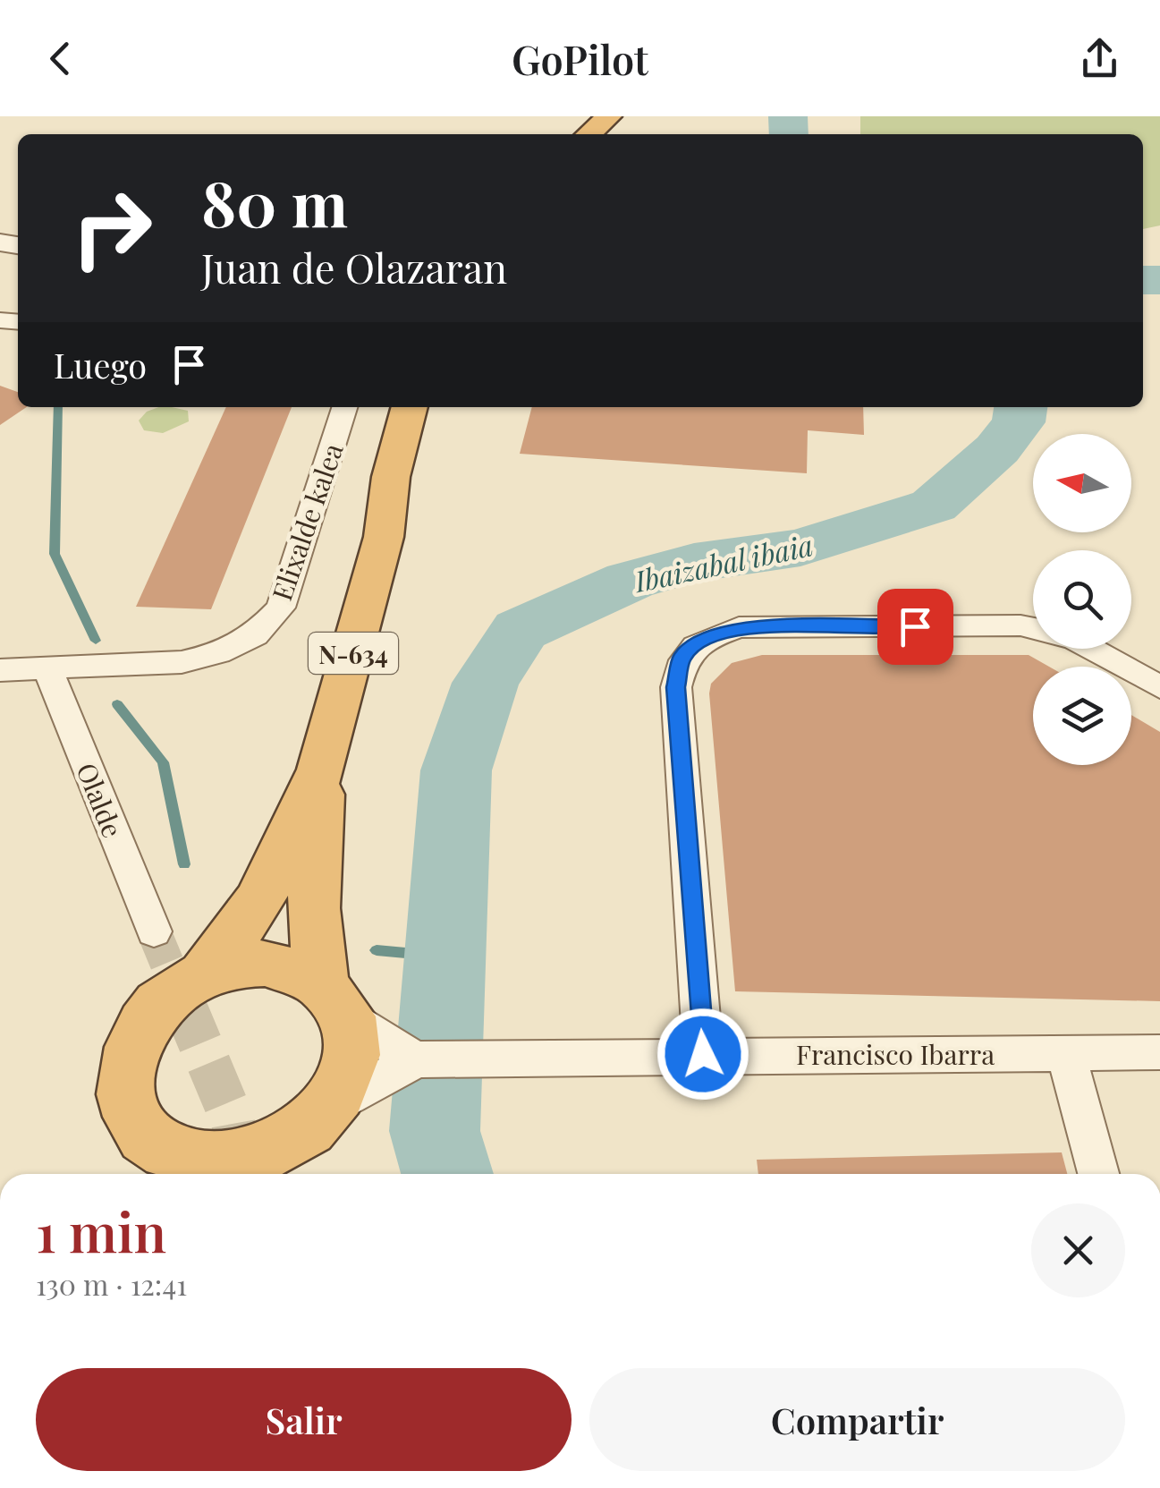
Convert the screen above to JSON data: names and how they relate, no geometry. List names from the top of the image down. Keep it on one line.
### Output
{"streets":{"highway":["N-634"],"street":["Elixalde kalea","Olalde","Francisco Ibarra"]},"crossings":[["Elixalde kalea","Olalde"],["N-634","Francisco Ibarra"]],"water":["Ibaizabal ibaia"],"north":"left","page":{"header":"GoPilot","turn":["80 m","Juan de Olazaran"],"then":"Luego","heading":["1 min","130 m · 12:41"],"buttons":["Salir","Compartir"]}}
